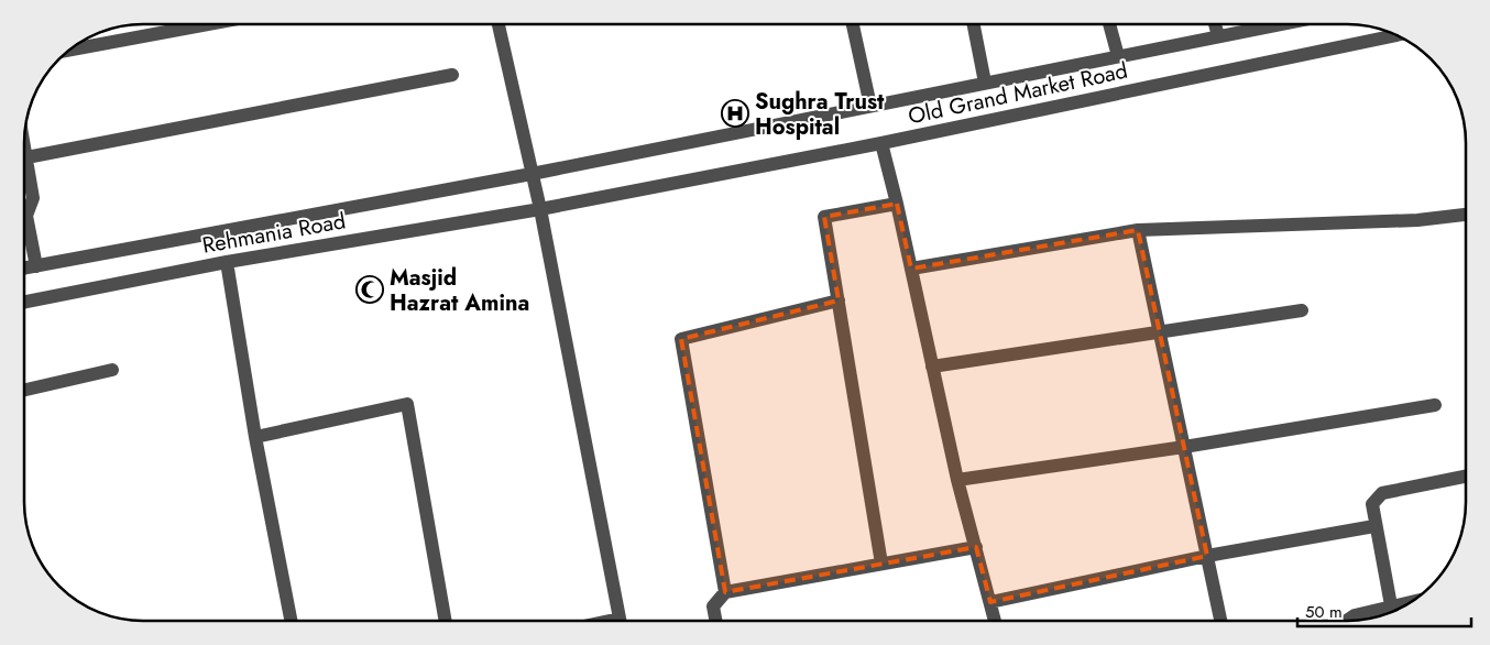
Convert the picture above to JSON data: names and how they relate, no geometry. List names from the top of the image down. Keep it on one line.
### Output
{"streets":{"street":["Old Grand Market Road","Rehmania Road"]},"crossings":[["Old Grand Market Road","Rehmania Road"]],"places":{"hospital":["Sughra Trust Hospital"],"mosque":["Masjid Hazrat Amina"]},"scale_bar":"50 m"}
